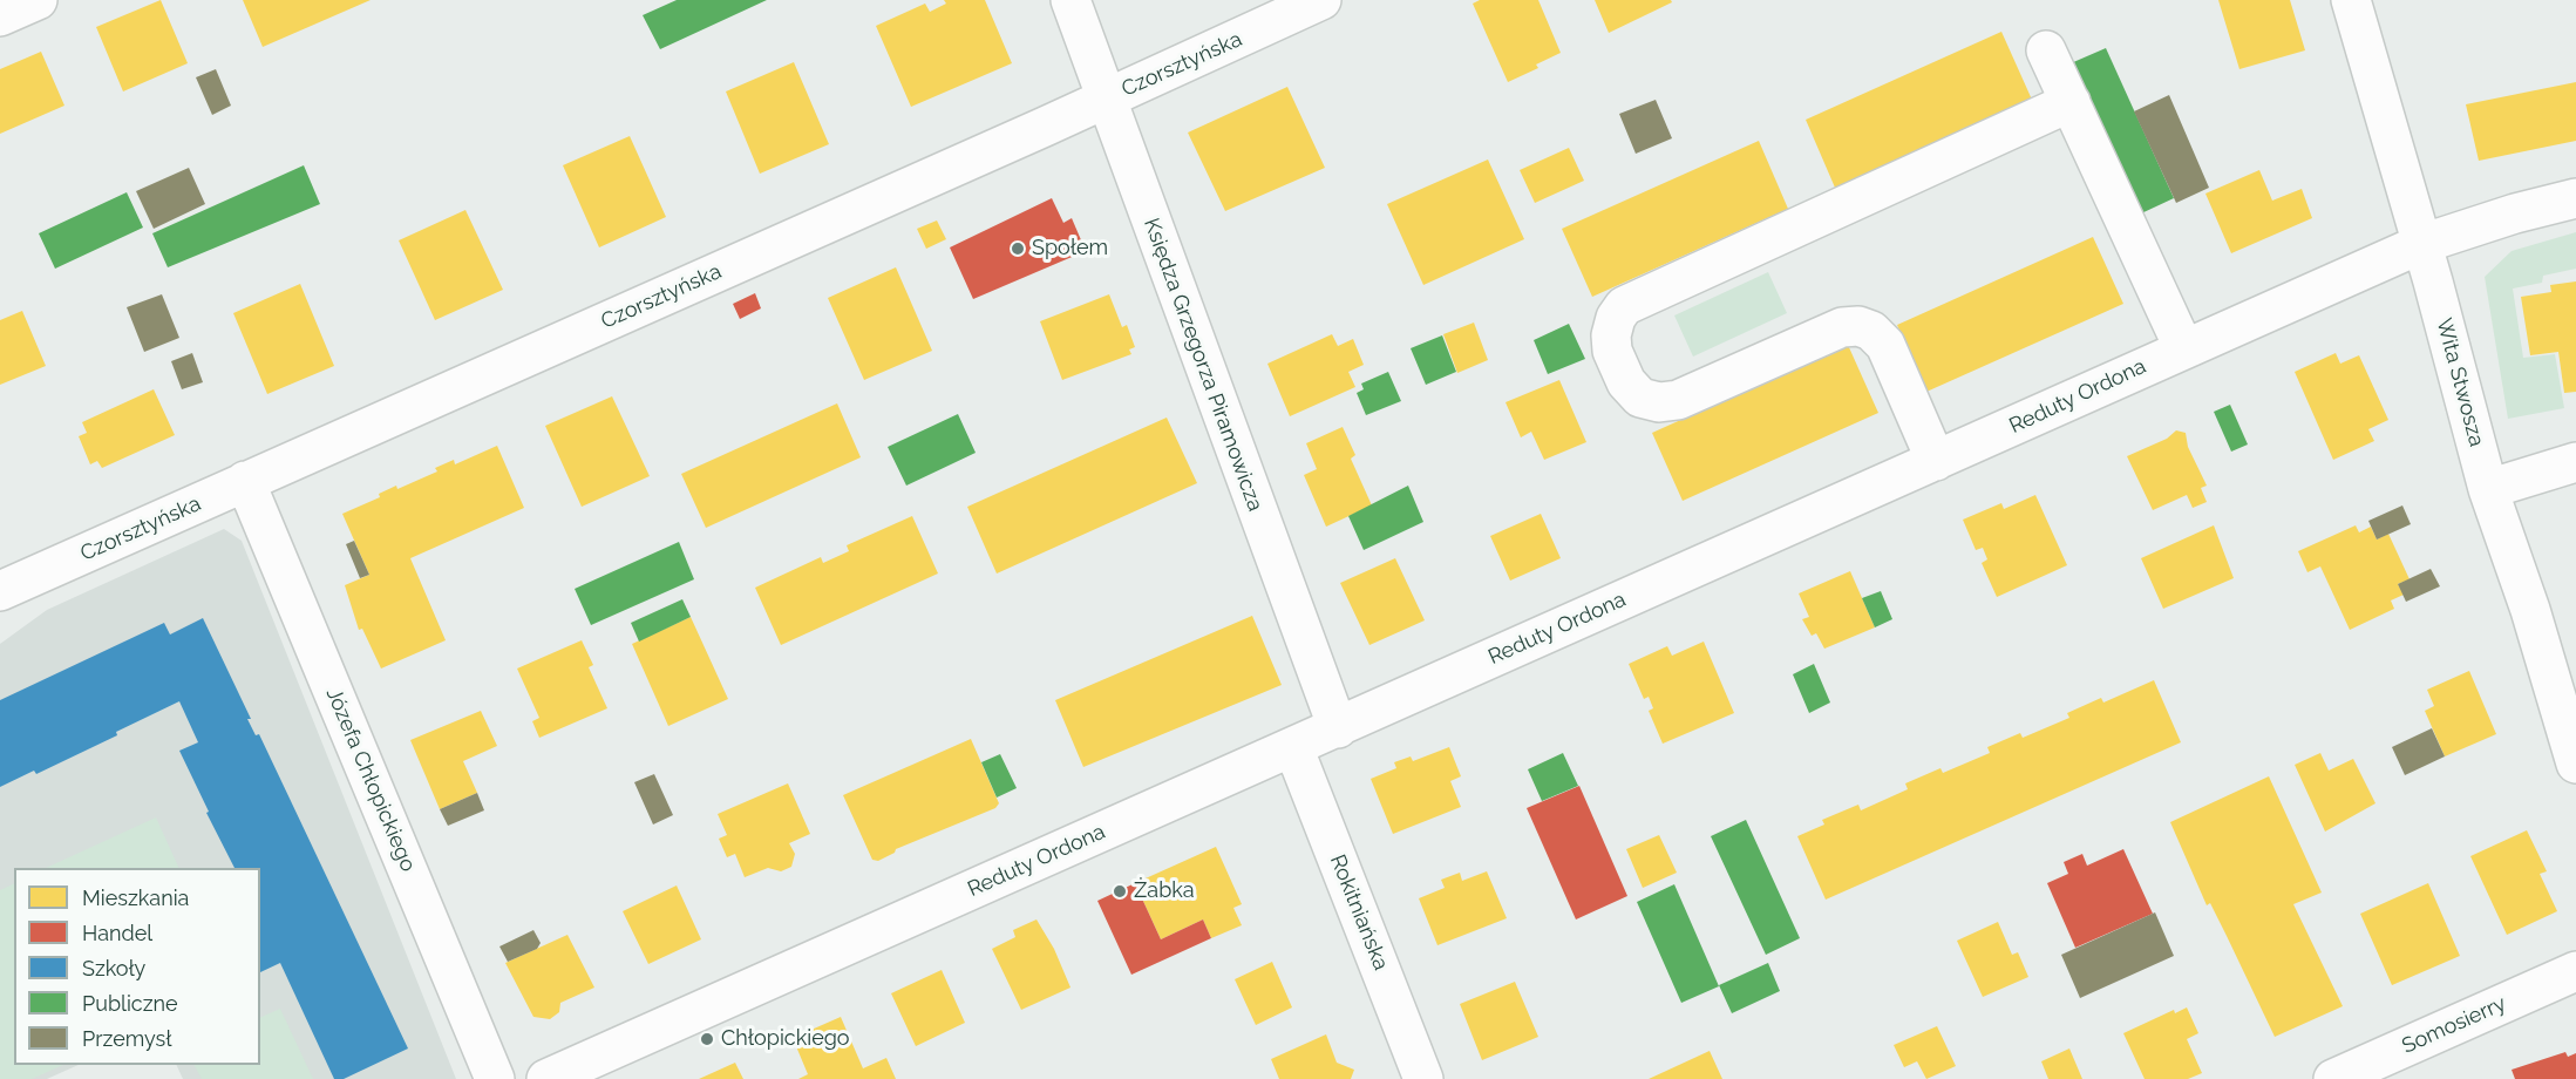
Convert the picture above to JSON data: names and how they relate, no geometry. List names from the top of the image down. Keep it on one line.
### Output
{"streets":{"street":["Czorsztyńska","Księdza Grzegorza Piramowicza","Wita Stwosza","Reduty Ordona","Józefa Chłopickiego","Rokitniańska","Somosierry"]},"crossings":[["Czorsztyńska","Księdza Grzegorza Piramowicza"],["Czorsztyńska","Józefa Chłopickiego"],["Księdza Grzegorza Piramowicza","Reduty Ordona"],["Wita Stwosza","Reduty Ordona"],["Reduty Ordona","Rokitniańska"]],"places":["Społem","Żabka","Chłopickiego"],"legend":["Mieszkania","Handel","Szkoły","Publiczne","Przemysł"]}
